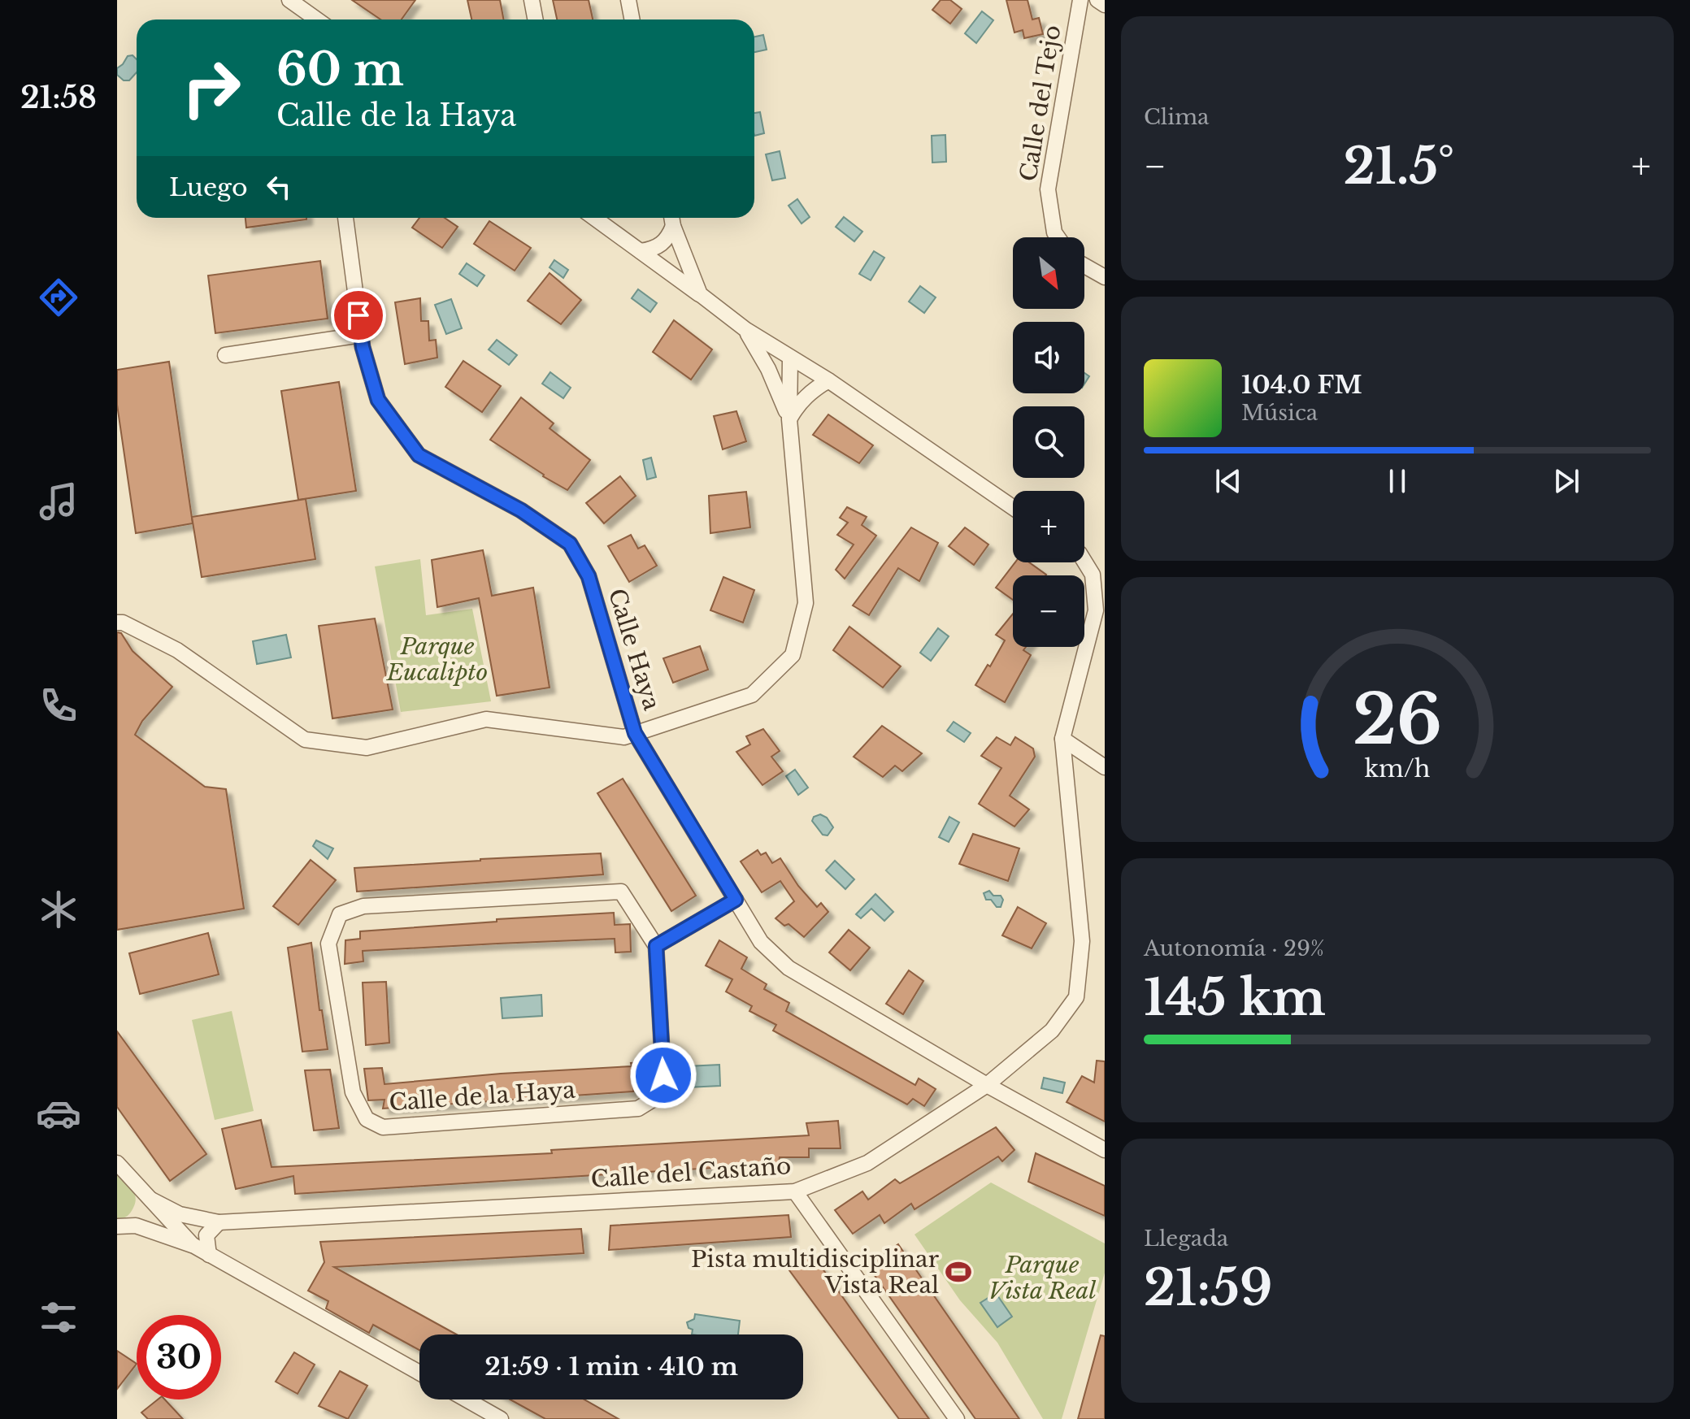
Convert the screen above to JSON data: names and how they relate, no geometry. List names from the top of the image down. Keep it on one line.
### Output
{"streets":{"street":["Calle del Tejo","Calle Haya","Calle de la Haya","Calle del Castaño"]},"parks":["Parque Eucalipto","Parque Vista Real"],"places":{"sports":["Pista multidisciplinar Vista Real"]},"north":"bottom right","page":{"tabs":"21:58","tile":["Clima",["Autonomía · 29%","145 km"],["Llegada","21:59"]],"turn":["60 m","Calle de la Haya"],"heat":["−","21.5°","+"],"then":"Luego","map_buttons":["+","−"],"song":["104.0 FM","Música"],"limit":"30","trip":"21:59 · 1 min · 410 m","gauge":["26","km/h"]}}
